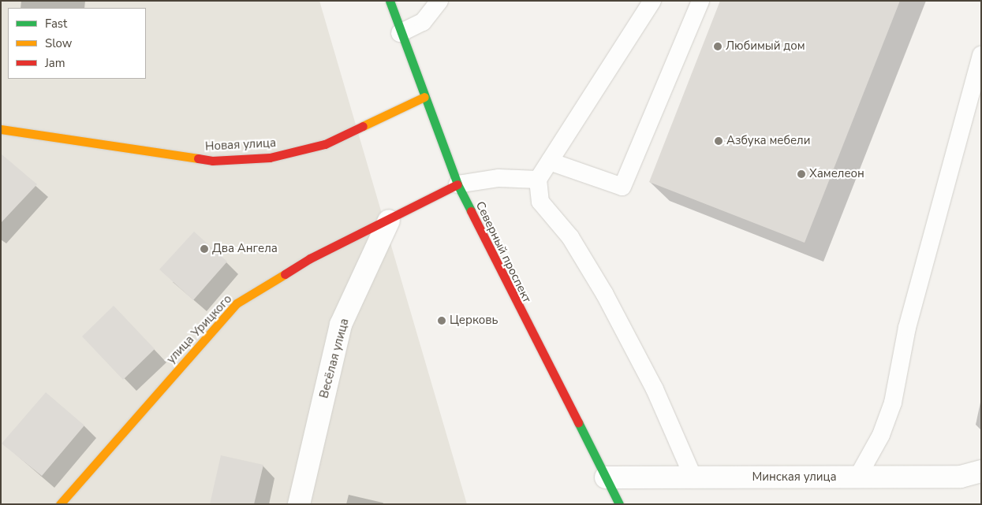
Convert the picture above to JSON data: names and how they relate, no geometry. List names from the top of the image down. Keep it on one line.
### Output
{"streets":{"street":["Новая улица","Северный проспект","улица Урицкого","Весёлая улица","Минская улица"]},"crossings":[["Новая улица","Северный проспект"],["Северный проспект","улица Урицкого"],["Северный проспект","Минская улица"],["улица Урицкого","Весёлая улица"]],"places":["Любимый дом","Азбука мебели","Хамелеон","Два Ангела","Церковь"],"legend":["Fast","Slow","Jam"]}
